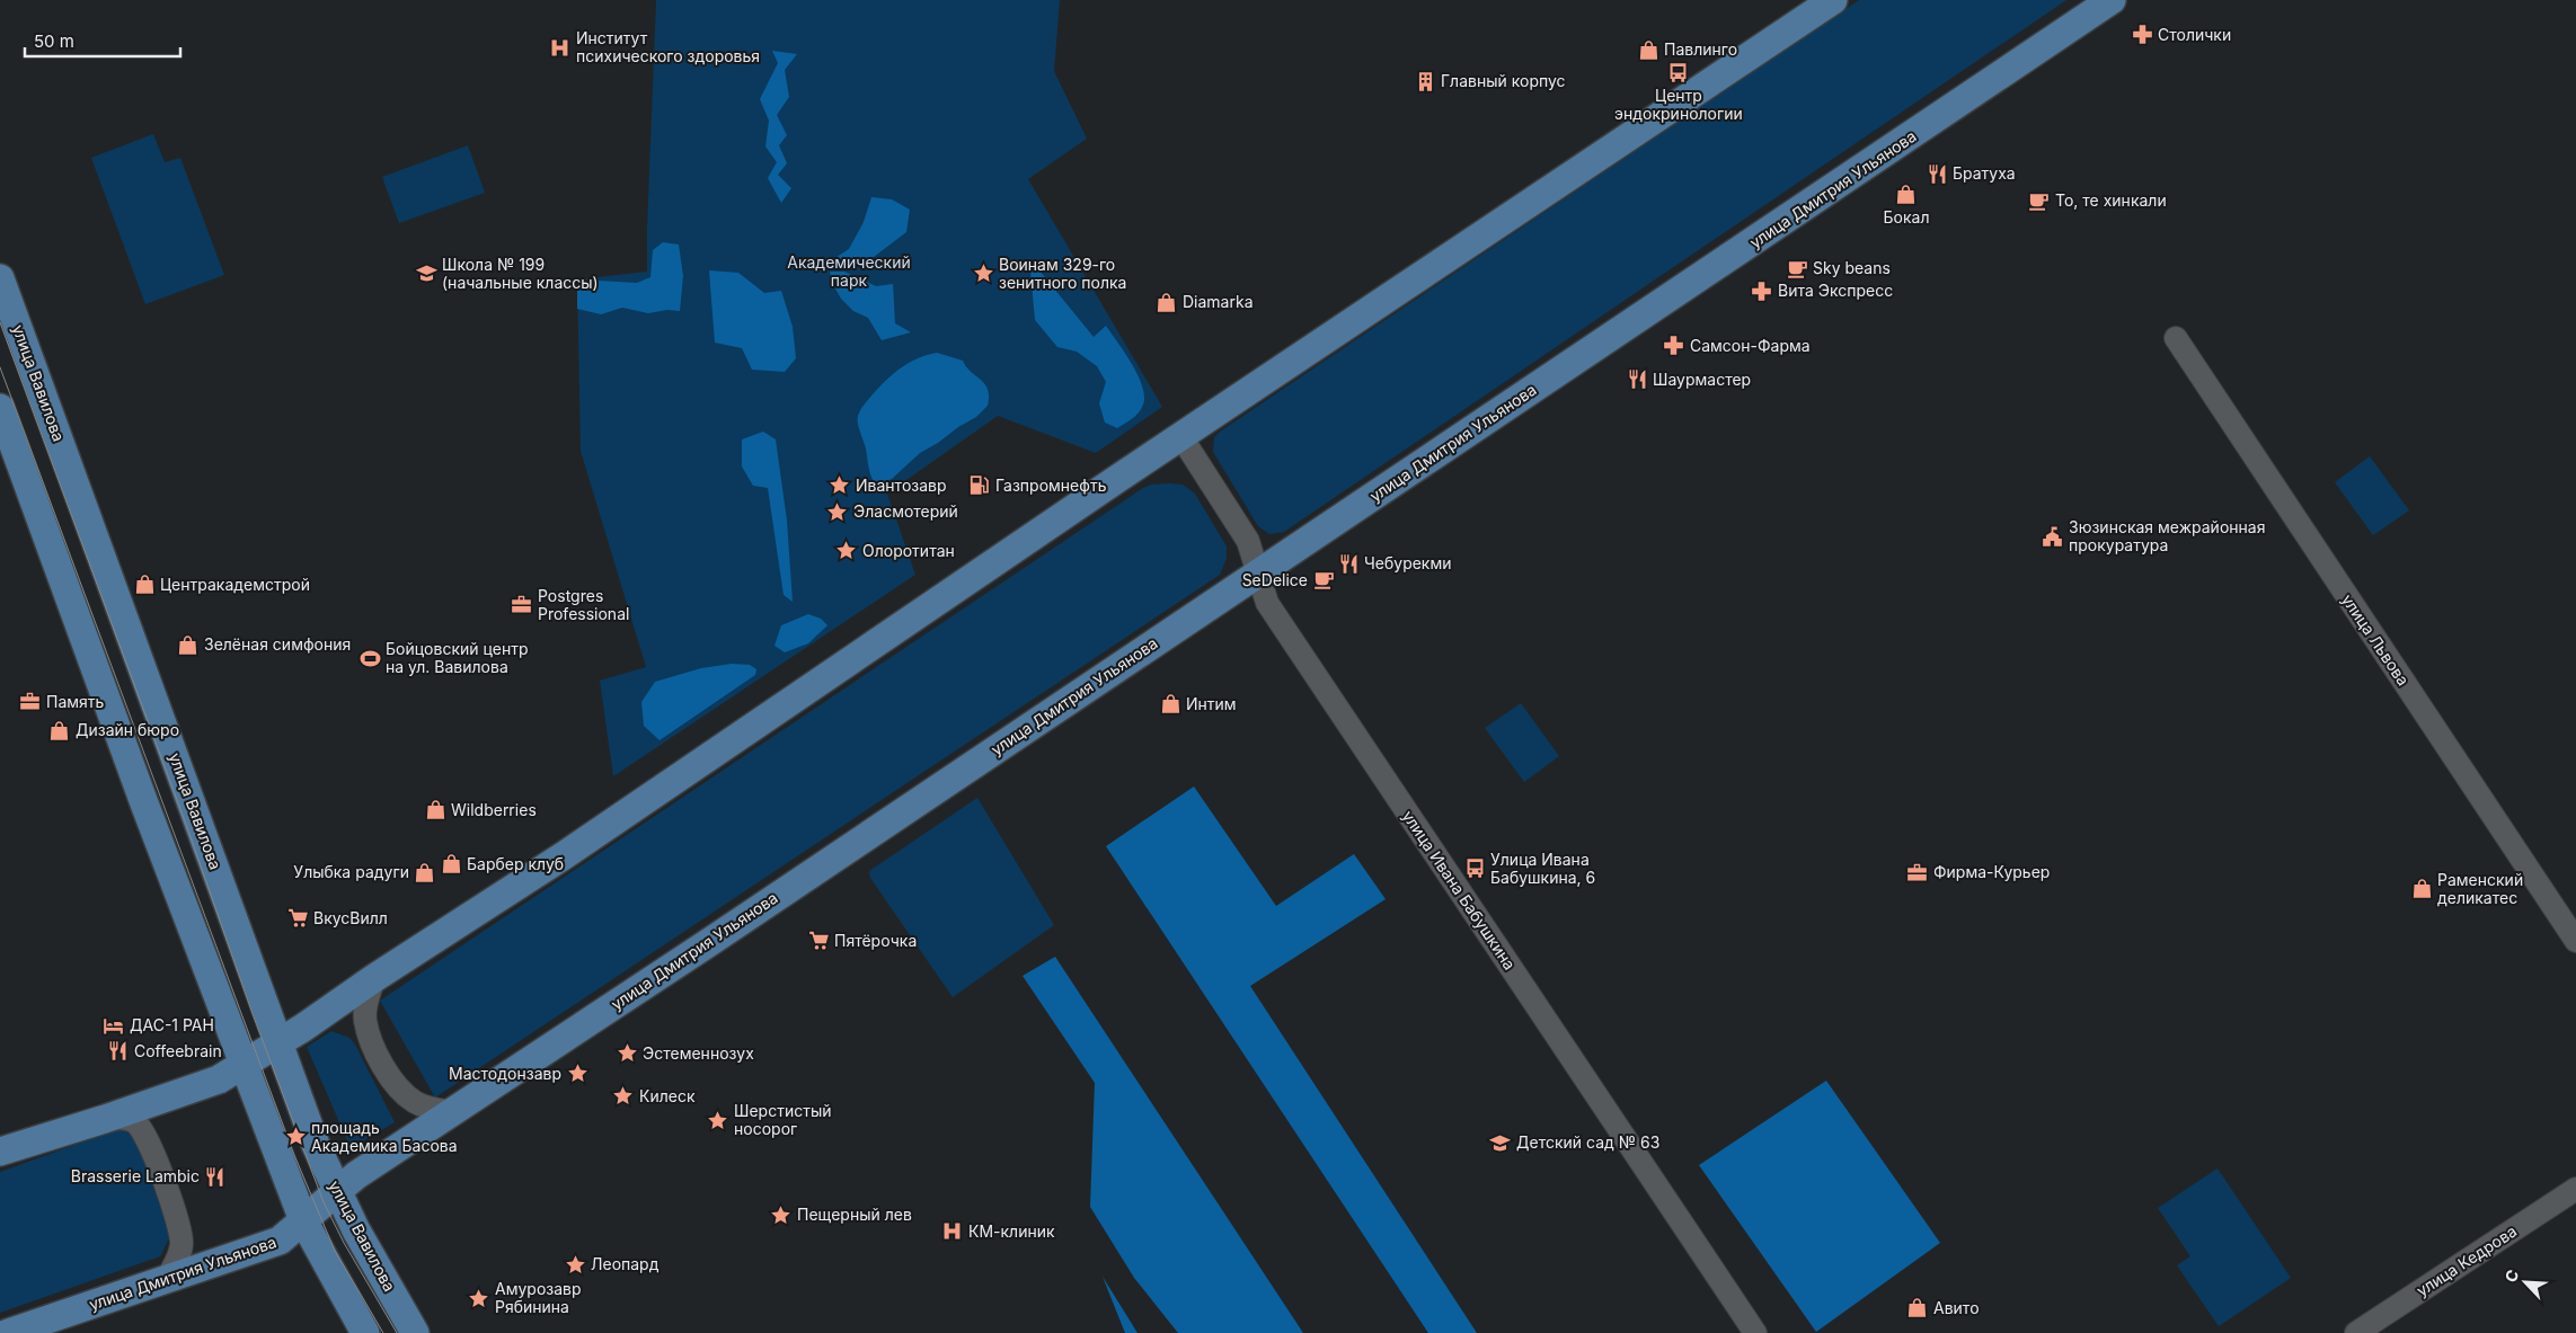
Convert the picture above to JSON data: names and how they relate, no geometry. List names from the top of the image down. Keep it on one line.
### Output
{"streets":{"main road":["улица Дмитрия Ульянова","улица Вавилова"],"street":["улица Львова","улица Ивана Бабушкина","улица Кедрова"]},"crossings":[["улица Дмитрия Ульянова","улица Вавилова"],["улица Дмитрия Ульянова","улица Ивана Бабушкина"]],"parks":["Академический парк"],"places":{"pharmacy":["Столички","Вита Экспресс","Самсон-Фарма"],"hospital":["Институт психического здоровья","КМ-клиник"],"shop":["Павлинго","Бокал","Diamarka","Центракадемстрой","Зелёная симфония","Интим","Дизайн бюро","Wildberries","Барбер клуб","Улыбка радуги","Раменский деликатес","Авито"],"bus stop":["Центр эндокринологии","Улица Ивана Бабушкина, 6"],"building":["Главный корпус"],"restaurant":["Братуха","Шаурмастер","Чебурекми","Coffeebrain","Brasserie Lambic"],"cafe":["То, те хинкали","Sky beans","SeDelice"],"school or university":["Школа № 199 (начальные классы)","Детский сад № 63"],"place":["Воинам 329-го зенитного полка","Ивантозавр","Эласмотерий","Олоротитан","Эстеменнозух","Мастодонзавр","Килеск","Шерстистый носорог","площадь Академика Басова","Пещерный лев","Леопард","Амурозавр Рябинина"],"fuel station":["Газпромнефть"],"public building":["Зюзинская межрайонная прокуратура"],"office":["Postgres Professional","Память","Фирма-Курьер"],"sports":["Бойцовский центр на ул. Вавилова"],"supermarket":["ВкусВилл","Пятёрочка"],"hotel":["ДАС-1 РАН"]},"scale_bar":"50 m","north":"top left"}
